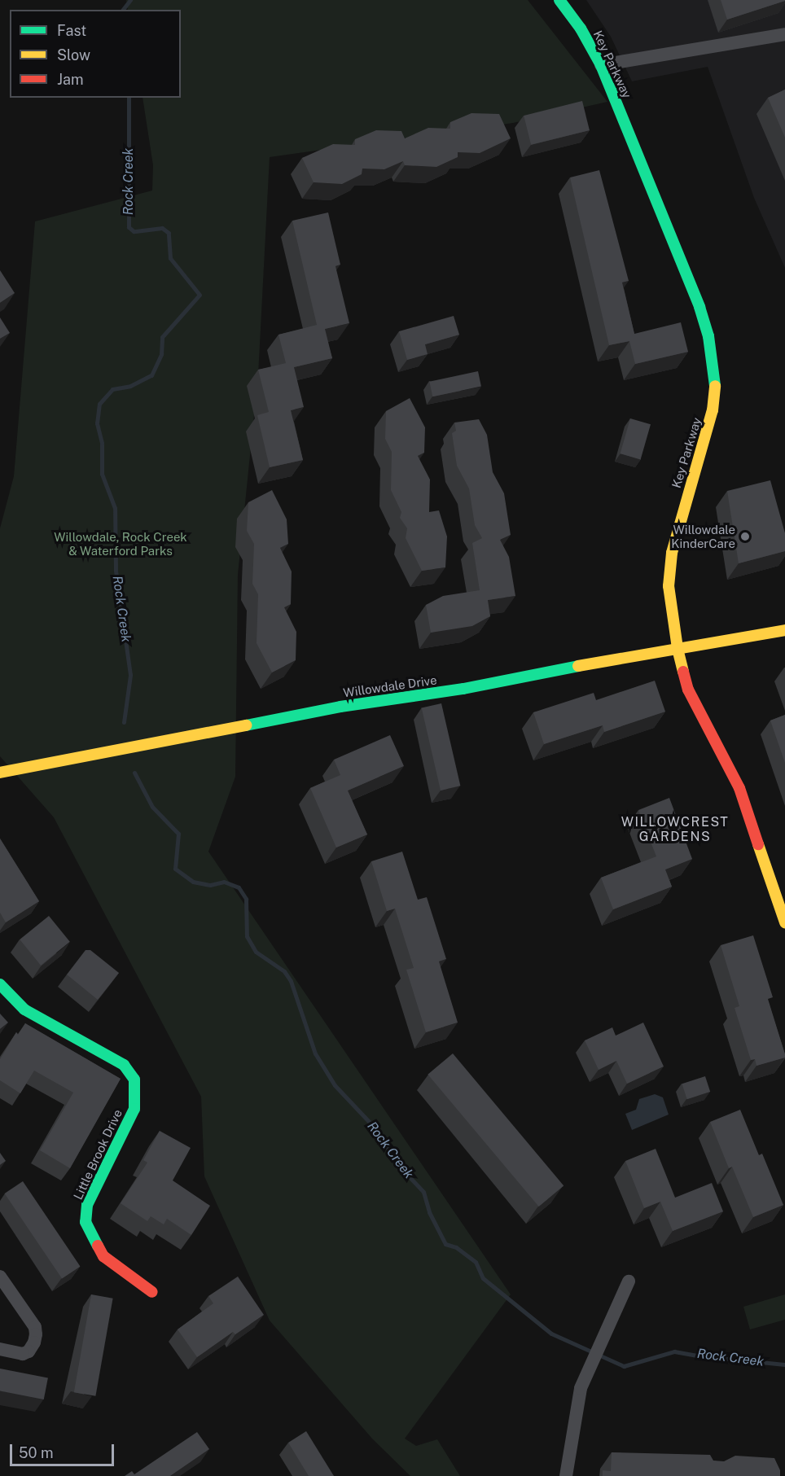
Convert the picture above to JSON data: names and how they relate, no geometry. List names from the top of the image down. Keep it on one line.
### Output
{"streets":{"street":["Key Parkway","Willowdale Drive","Little Brook Drive"]},"crossings":[["Key Parkway","Willowdale Drive"]],"districts":["WILLOWCREST GARDENS"],"water":["Rock Creek"],"parks":["Willowdale, Rock Creek & Waterford Parks"],"places":["Willowdale KinderCare"],"legend":["Fast","Slow","Jam"],"scale_bar":"50 m"}
